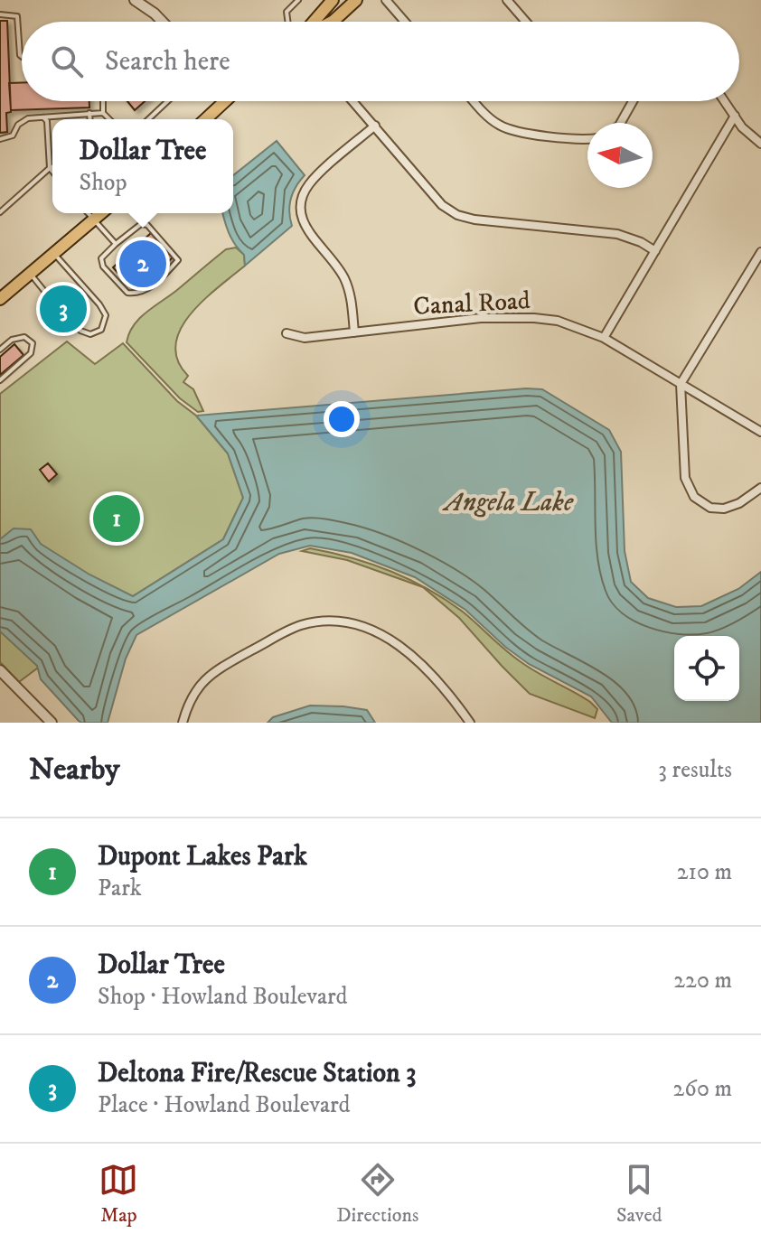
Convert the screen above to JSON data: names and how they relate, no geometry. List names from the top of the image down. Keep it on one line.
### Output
{"streets":{"street":["Canal Road"]},"water":["Angela Lake"],"north":"left","page":{"search":"Search here","popup":["Dollar Tree","Shop"],"pins":["2","3","1"],"heading":["Nearby","3 results"],"list":[{"mark":"1","name":"Dupont Lakes Park","note":"Park","value":"210 m"},{"mark":"2","name":"Dollar Tree","note":"Shop · Howland Boulevard","value":"220 m"},{"mark":"3","name":"Deltona Fire/Rescue Station 3","note":"Place · Howland Boulevard","value":"260 m"}],"nav":["Map","Directions","Saved"]}}
